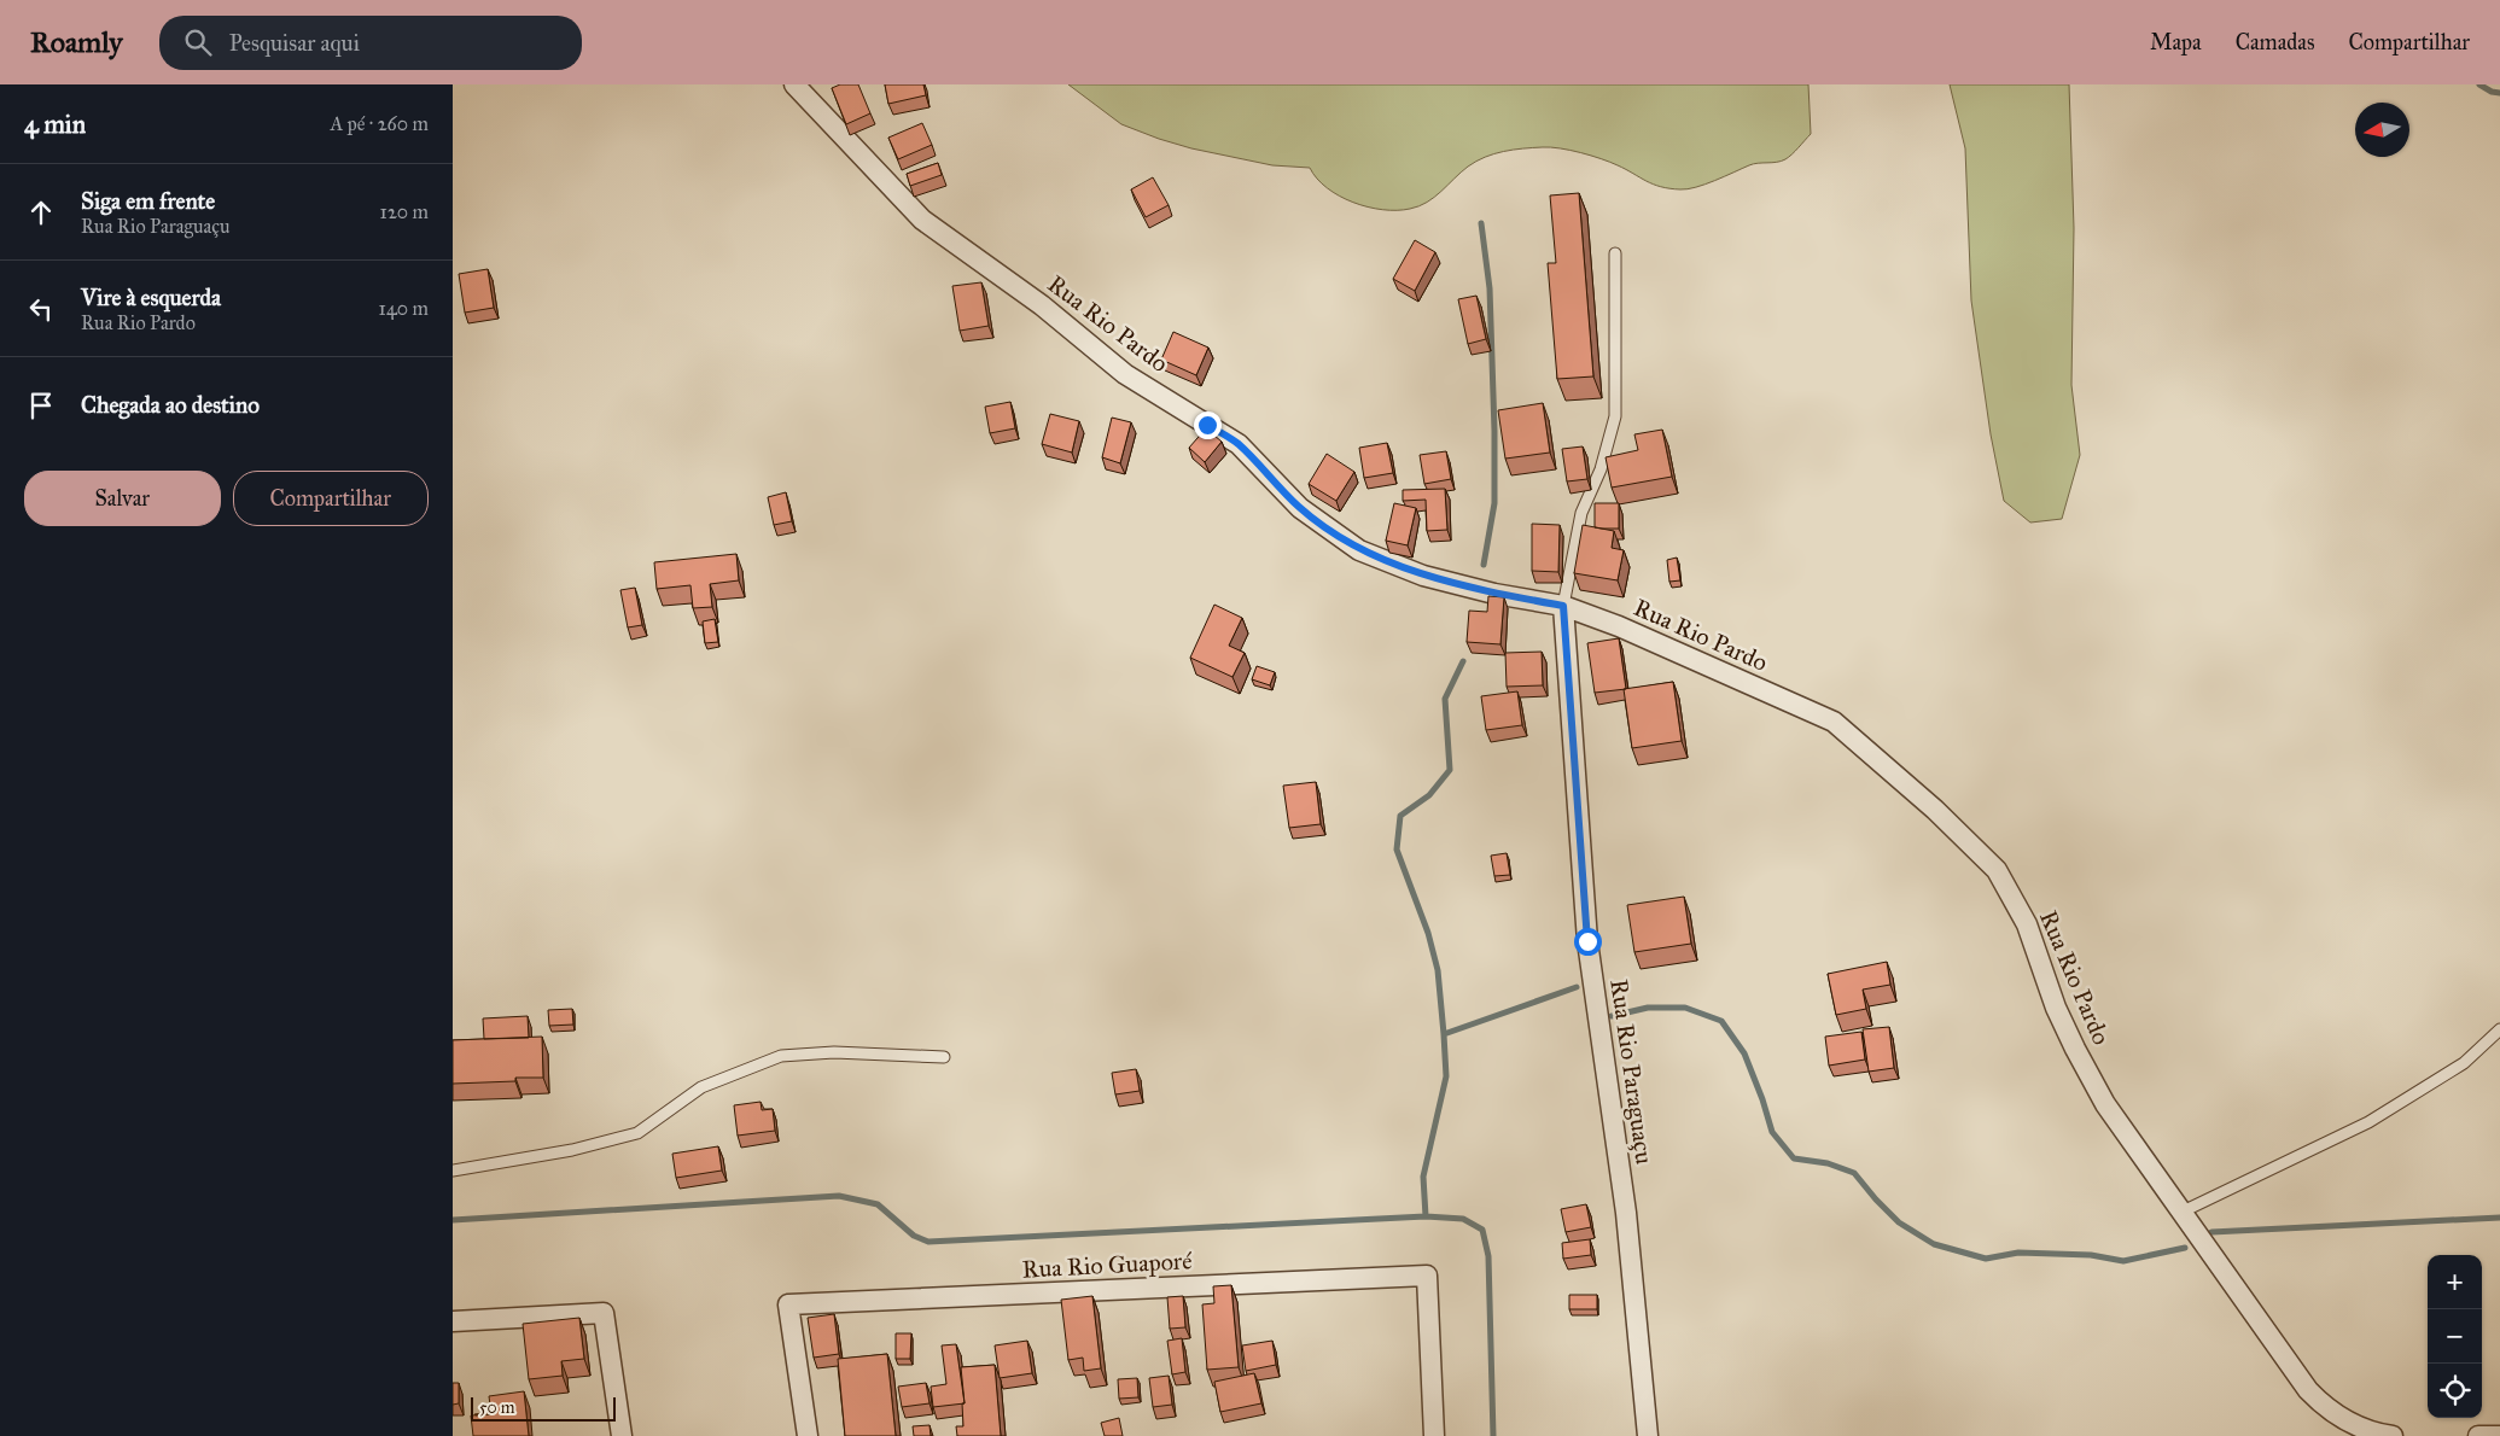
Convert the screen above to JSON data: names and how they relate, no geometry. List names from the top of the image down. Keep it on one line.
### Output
{"streets":{"street":["Rua Rio Pardo","Rua Rio Paraguaçu","Rua Rio Guaporé"]},"crossings":[["Rua Rio Pardo","Rua Rio Paraguaçu"]],"scale_bar":"50 m","north":"left","page":{"header":"Roamly","search":"Pesquisar aqui","nav":["Mapa","Camadas","Compartilhar"],"heading":["4 min","A pé · 260 m"],"list":[["Siga em frente","Rua Rio Paraguaçu","120 m"],["Vire à esquerda","Rua Rio Pardo","140 m"],"Chegada ao destino"],"buttons":["Salvar","Compartilhar"],"map_buttons":["+","−"],"scale":"50 m"}}
